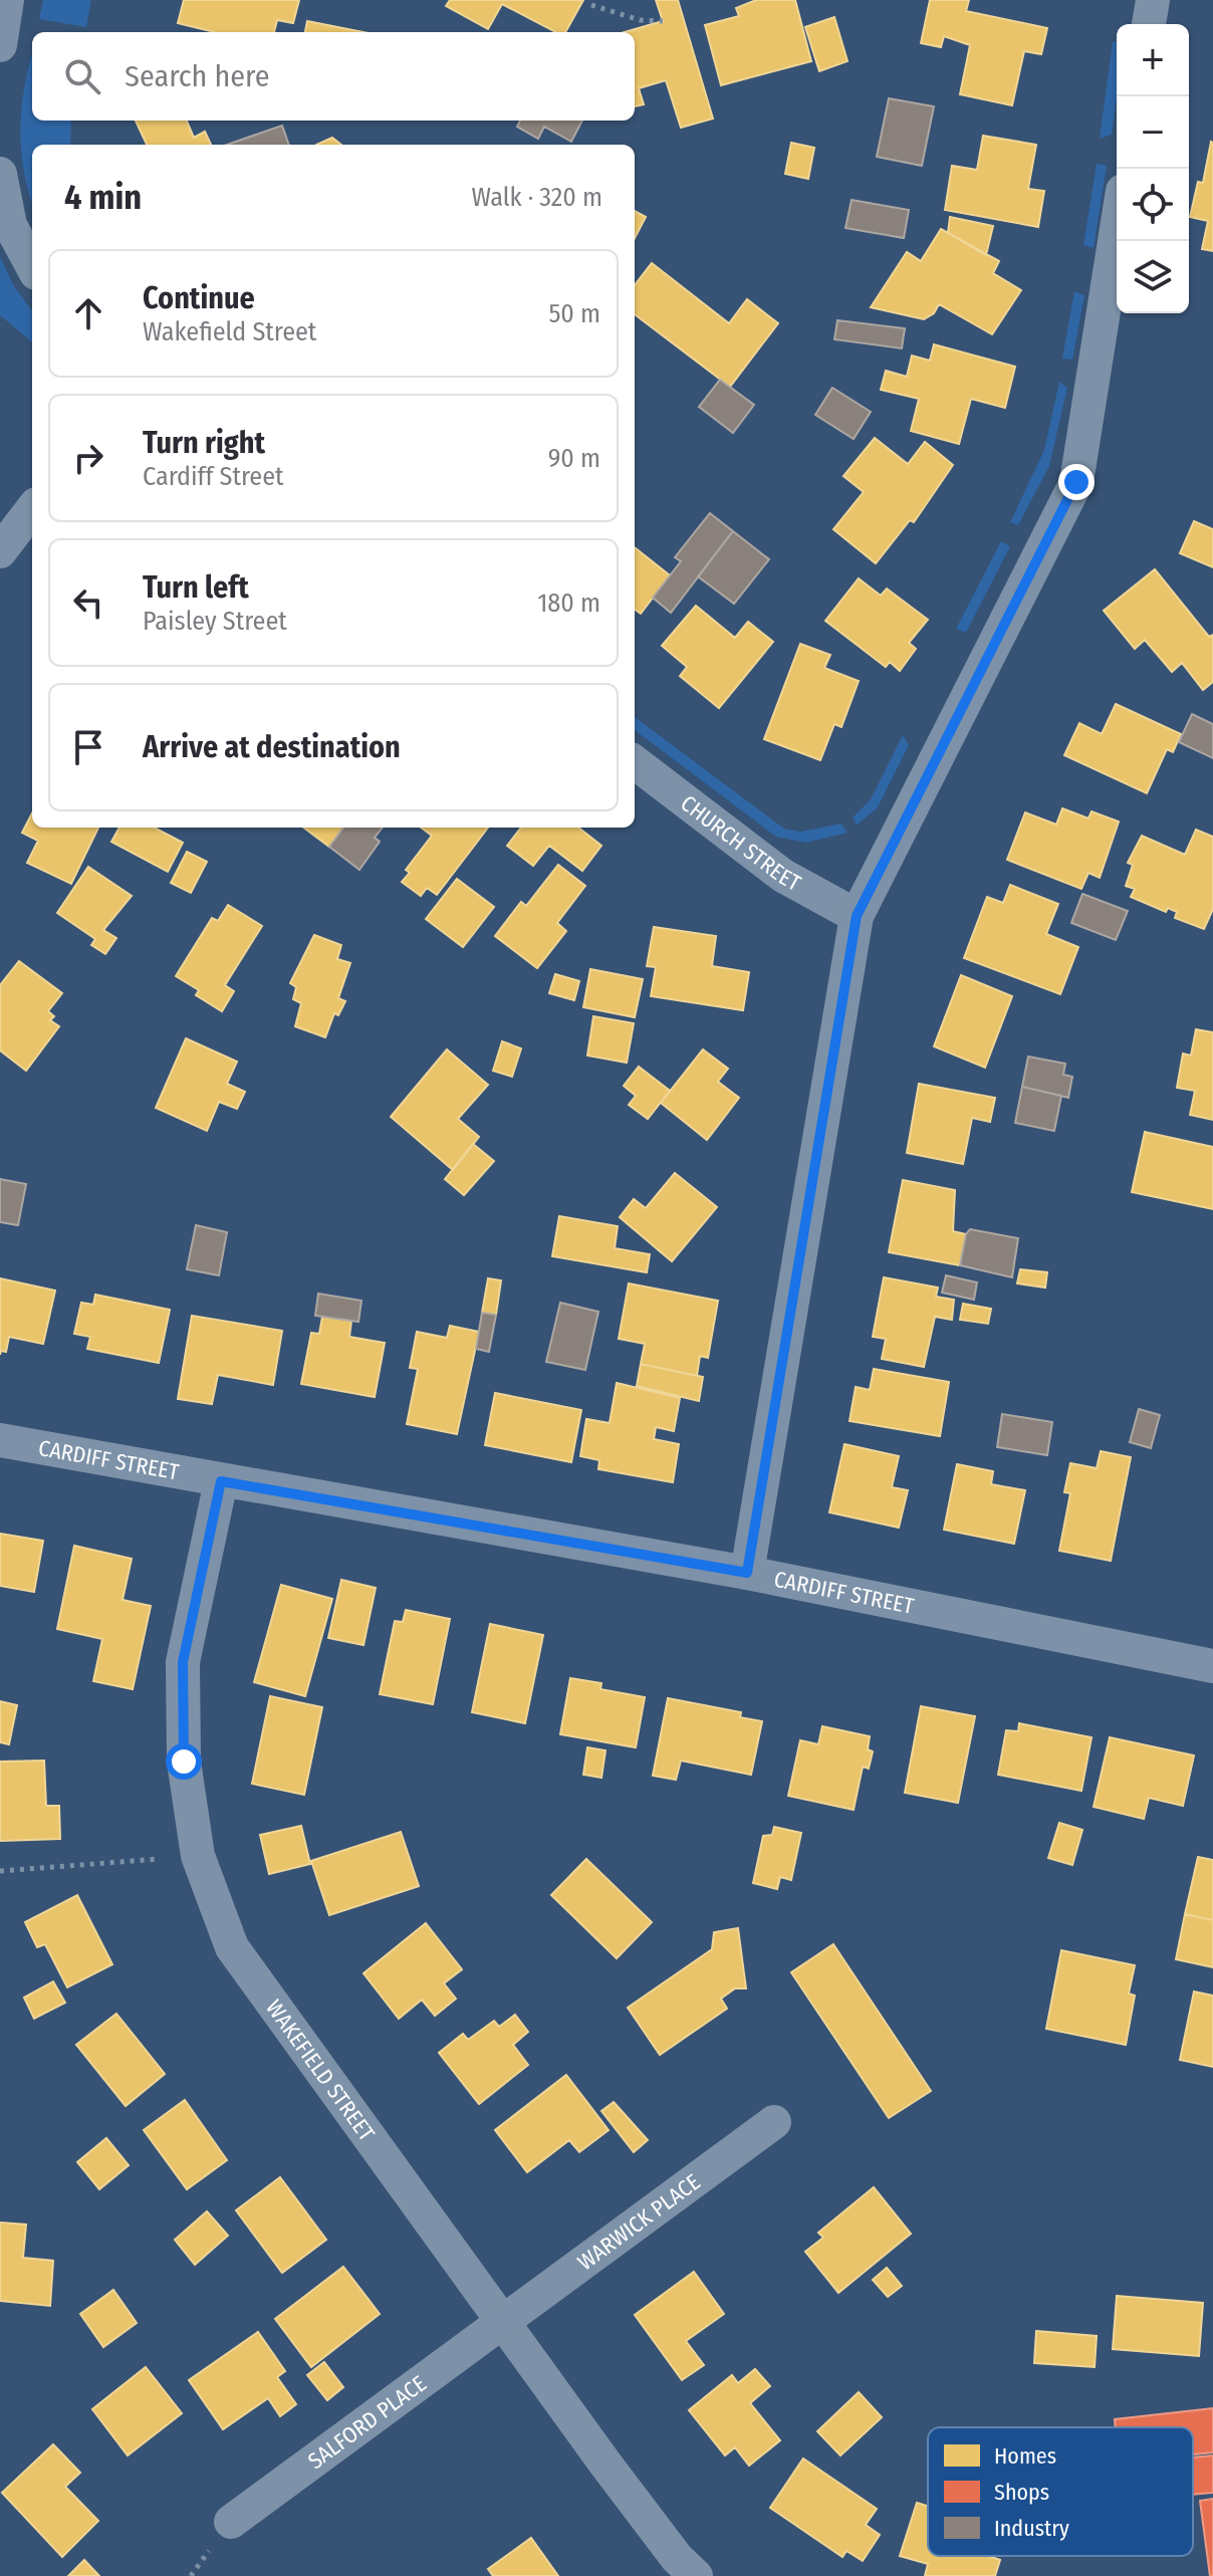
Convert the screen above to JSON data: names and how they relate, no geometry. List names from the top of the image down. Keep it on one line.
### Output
{"streets":{"street":["CHURCH STREET","CARDIFF STREET","WAKEFIELD STREET","WARWICK PLACE","SALFORD PLACE"]},"crossings":[["CARDIFF STREET","WAKEFIELD STREET"],["WAKEFIELD STREET","WARWICK PLACE"],["WAKEFIELD STREET","SALFORD PLACE"],["WARWICK PLACE","SALFORD PLACE"]],"legend":["Homes","Shops","Industry"],"page":{"map_buttons":["+","−"],"search":"Search here","heading":["4 min","Walk · 320 m"],"list":[["Continue","Wakefield Street","50 m"],["Turn right","Cardiff Street","90 m"],["Turn left","Paisley Street","180 m"],"Arrive at destination"]}}
